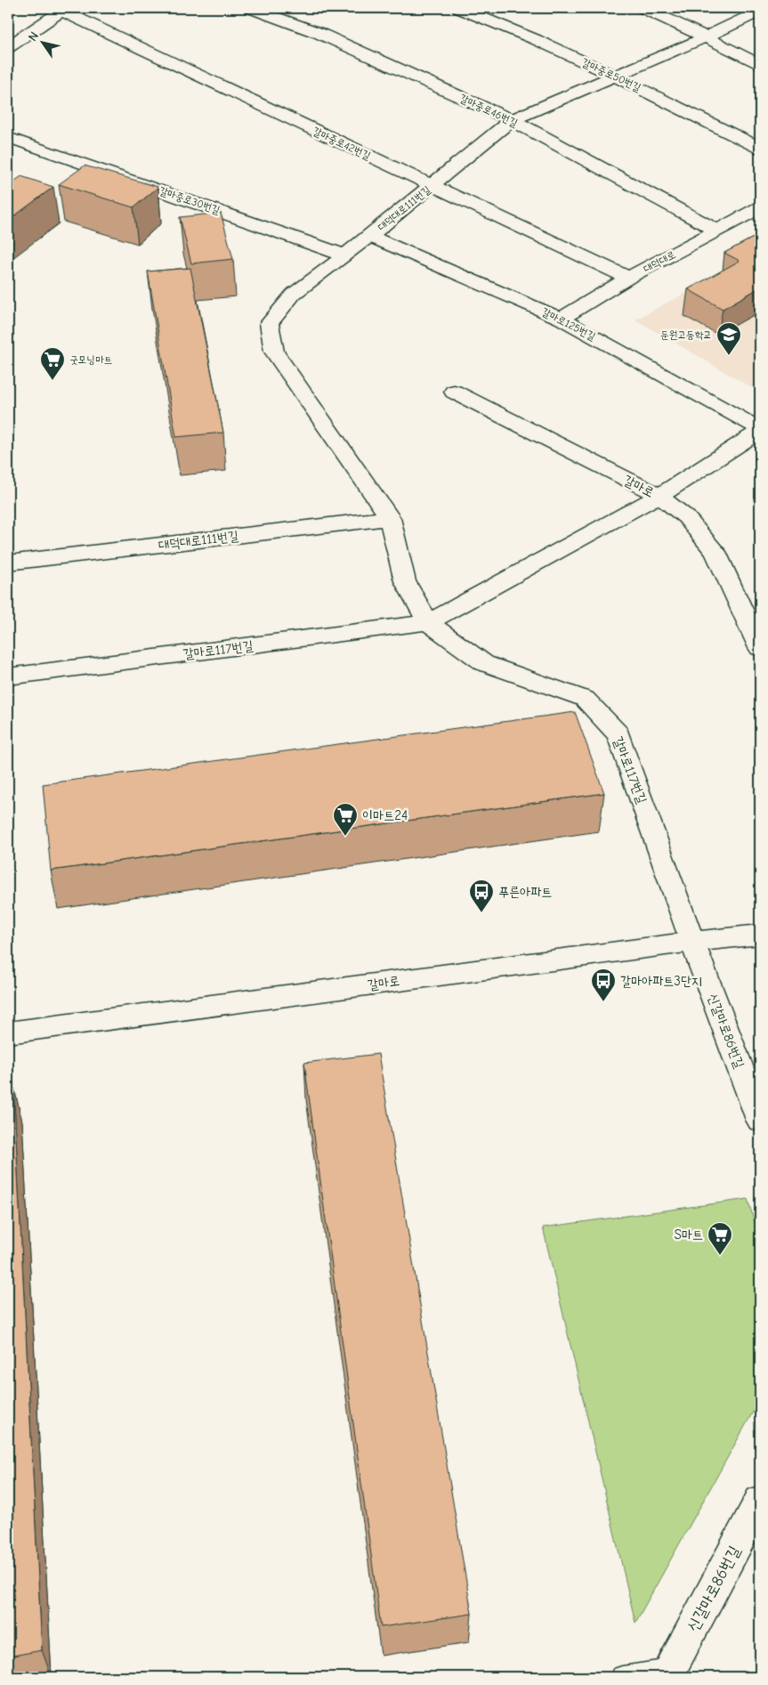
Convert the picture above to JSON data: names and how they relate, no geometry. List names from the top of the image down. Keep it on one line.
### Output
{"streets":{"street":["갈마중로50번길","갈마중로46번길","갈마중로42번길","갈마중로30번길","대덕대로111번길","대덕대로","갈마로125번길","갈마로","갈마로117번길","신갈마로86번길"]},"crossings":[["갈마중로50번길","대덕대로111번길"],["갈마중로46번길","대덕대로111번길"],["갈마중로46번길","대덕대로"],["갈마중로42번길","대덕대로111번길"],["갈마중로42번길","대덕대로"],["갈마중로30번길","대덕대로111번길"],["대덕대로111번길","갈마로125번길"],["대덕대로111번길","갈마로117번길"],["대덕대로","갈마로125번길"],["갈마로125번길","갈마로117번길"],["갈마로","갈마로117번길"],["갈마로","신갈마로86번길"],["갈마로117번길","신갈마로86번길"]],"places":{"school or university":["둔원고등학교"],"supermarket":["굿모닝마트","이마트24","S마트"],"bus stop":["푸른아파트","갈마아파트3단지"]},"north":"top left"}
